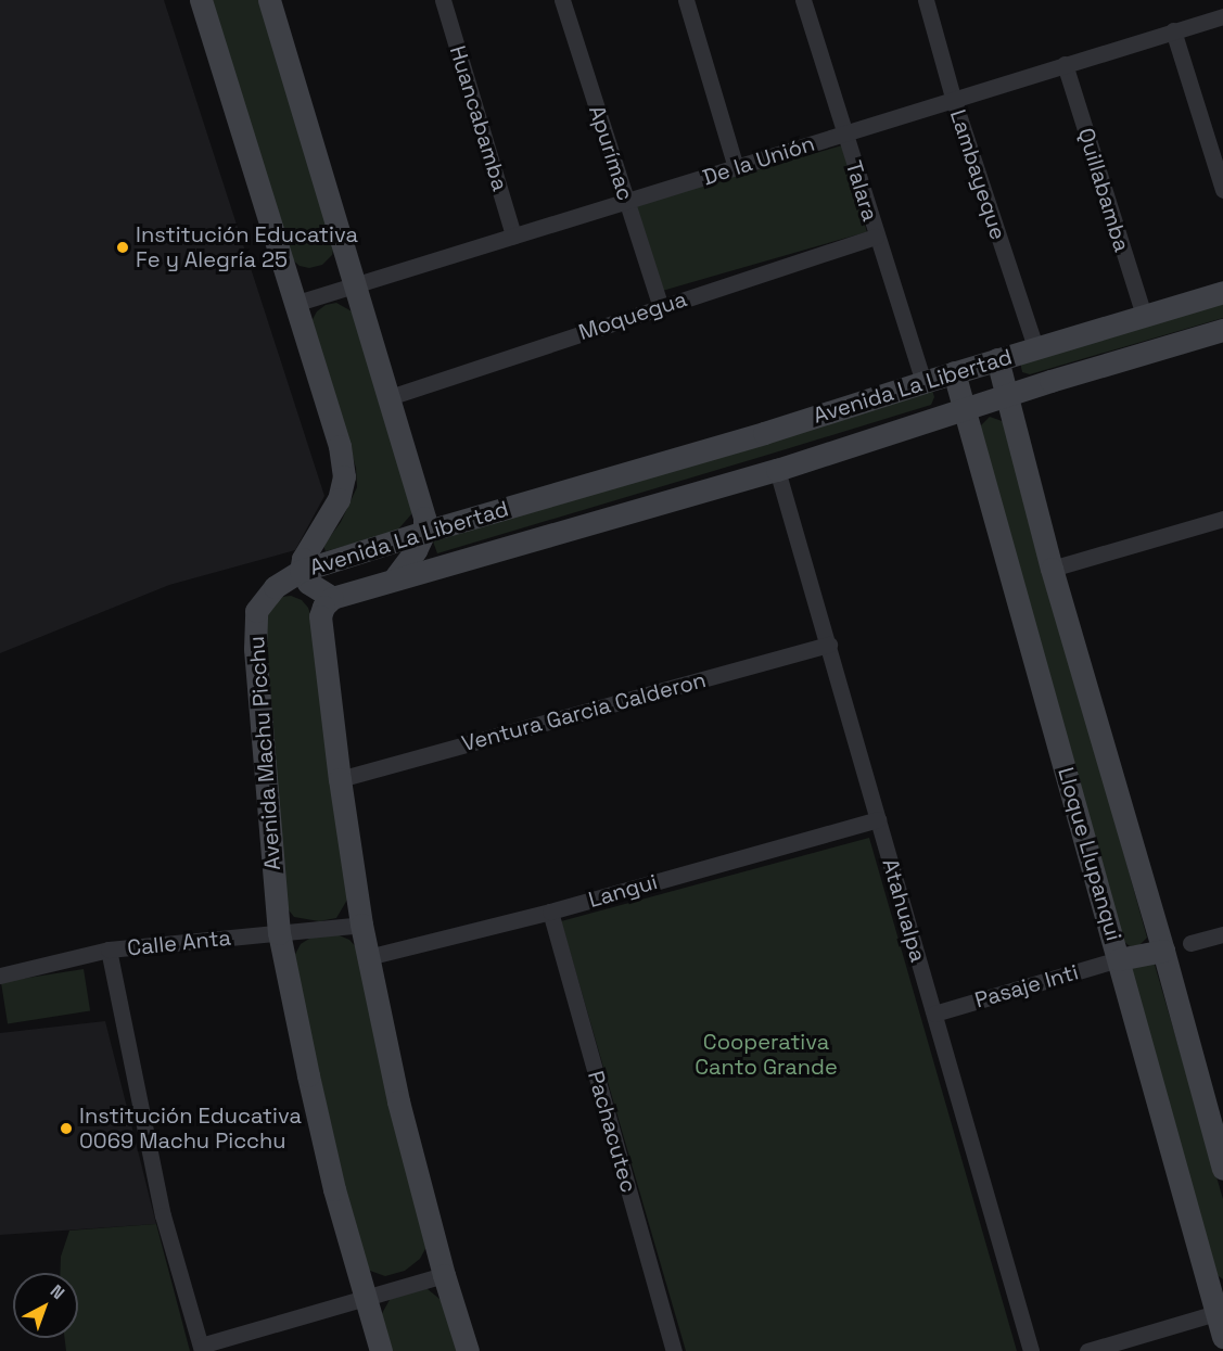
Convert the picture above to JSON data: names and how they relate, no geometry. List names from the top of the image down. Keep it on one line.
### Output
{"streets":{"street":["Huancabamba","Apurímac","De la Unión","Lambayeque","Quillabamba","Talara","Moquegua","Avenida La Libertad","Ventura Garcia Calderon","Avenida Machu Picchu","Lloque Llupanqui","Langui","Atahualpa","Calle Anta","Pasaje Inti","Pachacutec"]},"crossings":[["Huancabamba","De la Unión"],["Apurímac","De la Unión"],["Apurímac","Moquegua"],["De la Unión","Lambayeque"],["De la Unión","Quillabamba"],["De la Unión","Talara"],["Lambayeque","Avenida La Libertad"],["Quillabamba","Avenida La Libertad"],["Talara","Moquegua"],["Talara","Avenida La Libertad"],["Avenida La Libertad","Avenida Machu Picchu"],["Avenida La Libertad","Lloque Llupanqui"],["Avenida La Libertad","Atahualpa"],["Ventura Garcia Calderon","Atahualpa"],["Avenida Machu Picchu","Calle Anta"],["Lloque Llupanqui","Pasaje Inti"],["Langui","Atahualpa"],["Langui","Pachacutec"],["Atahualpa","Pasaje Inti"]],"parks":["Cooperativa Canto Grande"],"places":["Institución Educativa Fe y Alegría 25","Institución Educativa 0069 Machu Picchu"],"north":"top right"}
